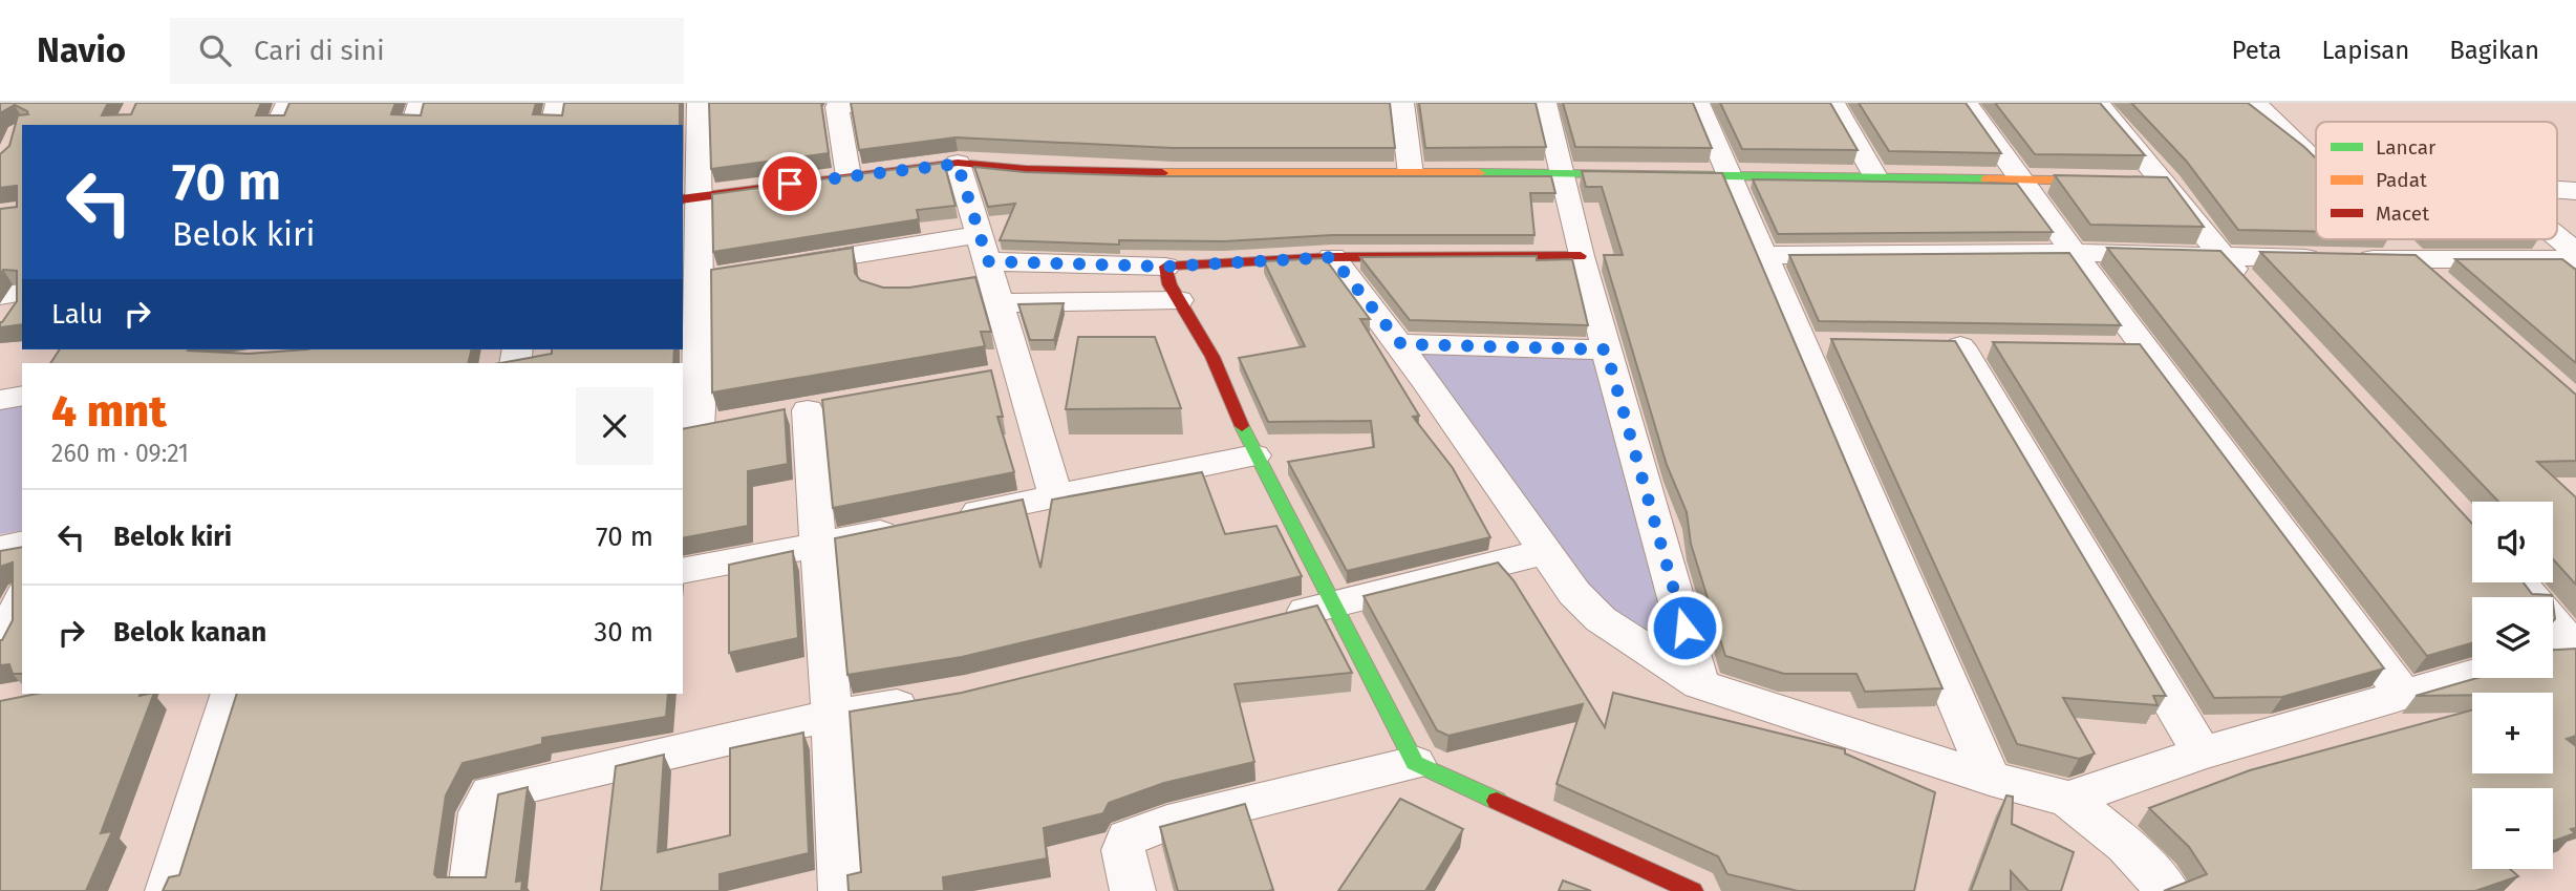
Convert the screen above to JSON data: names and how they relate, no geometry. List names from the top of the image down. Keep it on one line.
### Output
{"legend":["Lancar","Padat","Macet"],"page":{"header":"Navio","search":"Cari di sini","nav":["Peta","Lapisan","Bagikan"],"turn":["70 m","Belok kiri"],"then":"Lalu","heading":["4 mnt","260 m · 09:21"],"list":[{"name":"Belok kiri","value":"70 m"},{"name":"Belok kanan","value":"30 m"}],"map_buttons":["+","−"]}}
